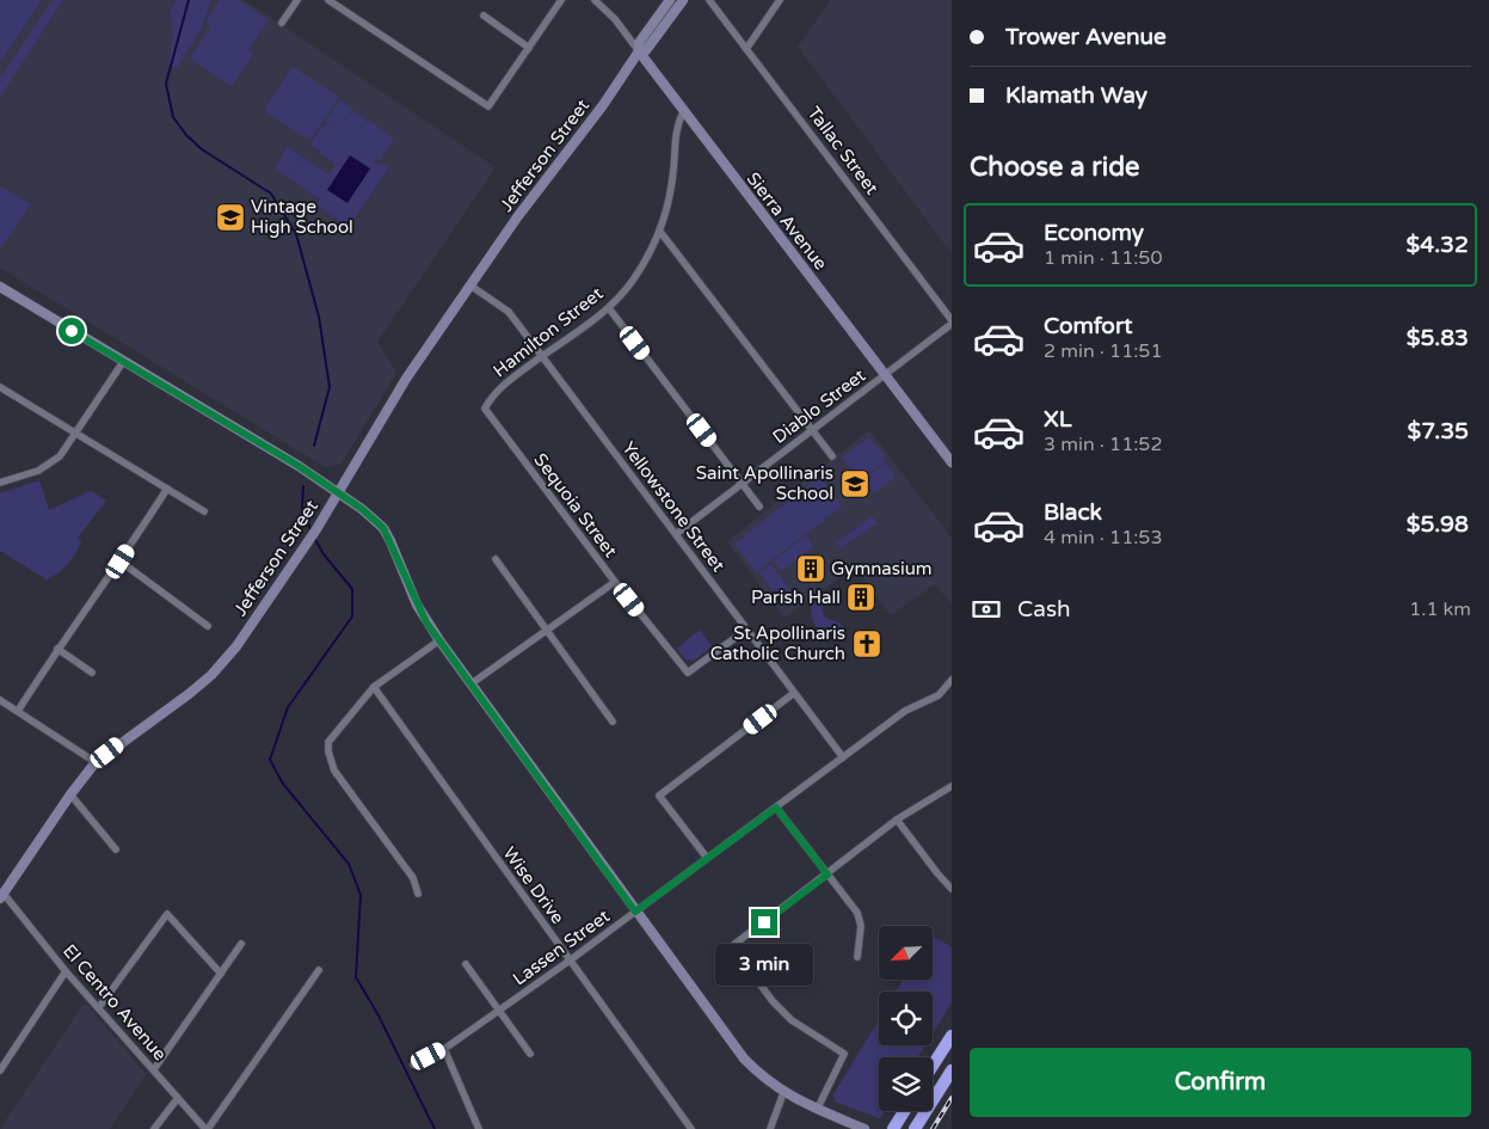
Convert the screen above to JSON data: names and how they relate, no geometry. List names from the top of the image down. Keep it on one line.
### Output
{"streets":{"street":["Tallac Street","Jefferson Street","Sierra Avenue","Hamilton Street","Diablo Street","Sequoia Street","Yellowstone Street","Wise Drive","Lassen Street","El Centro Avenue"]},"crossings":[["Tallac Street","Diablo Street"],["Jefferson Street","Sierra Avenue"],["Jefferson Street","Yellowstone Street"],["Jefferson Street","El Centro Avenue"],["Sierra Avenue","Hamilton Street"],["Sierra Avenue","Diablo Street"],["Hamilton Street","Sequoia Street"],["Hamilton Street","Yellowstone Street"],["Diablo Street","Yellowstone Street"],["Sequoia Street","Yellowstone Street"],["Yellowstone Street","Lassen Street"],["Wise Drive","Lassen Street"]],"places":{"school or university":["Vintage High School","Saint Apollinaris School"],"building":["Gymnasium","Parish Hall"],"church":["St Apollinaris Catholic Church"]},"north":"bottom left","page":{"banner":["Trower Avenue","Klamath Way"],"heading":"Choose a ride","list":[{"name":"Economy","note":"1 min · 11:50","value":"$4.32"},{"name":"Comfort","note":"2 min · 11:51","value":"$5.83"},{"name":"XL","note":"3 min · 11:52","value":"$7.35"},{"name":"Black","note":"4 min · 11:53","value":"$5.98"}],"pay":["Cash","1.1 km"],"bubble":"3 min","buttons":"Confirm"}}
